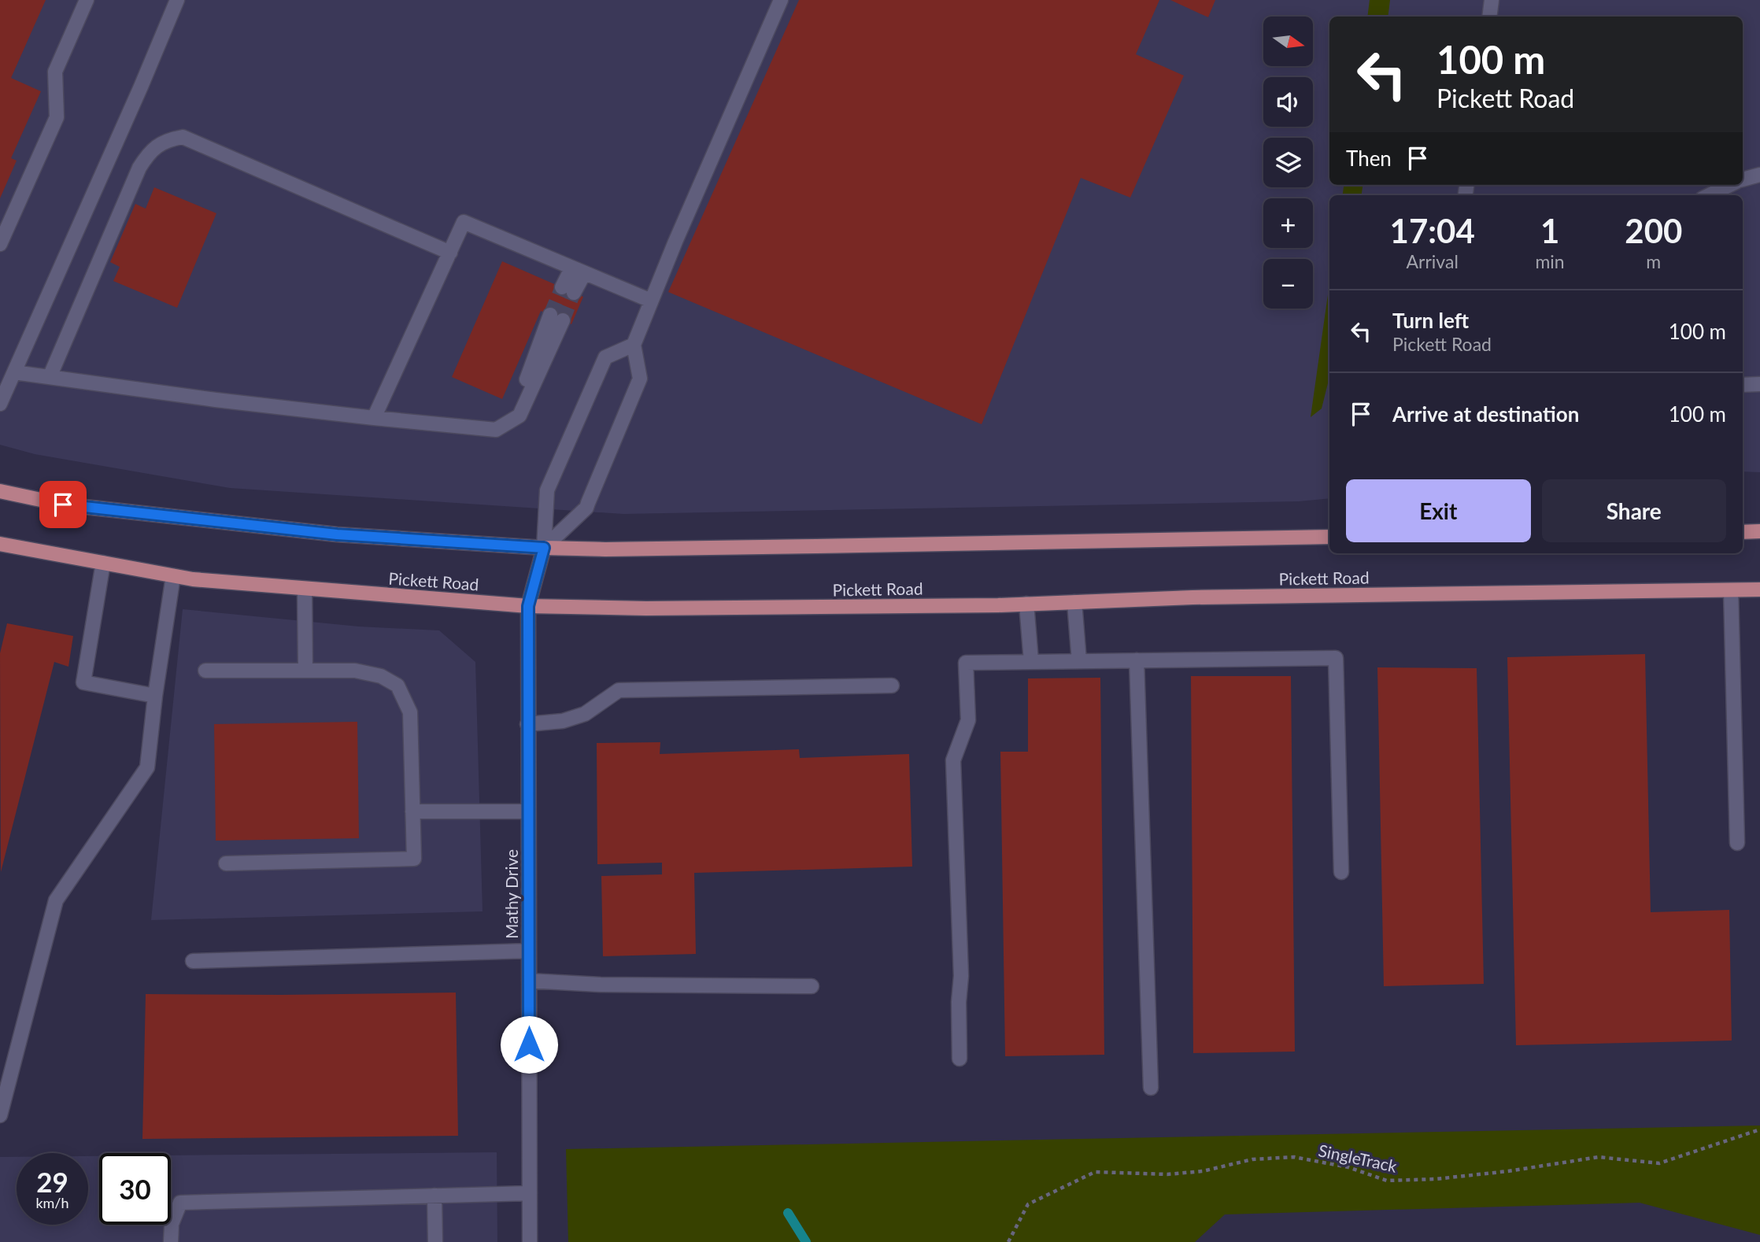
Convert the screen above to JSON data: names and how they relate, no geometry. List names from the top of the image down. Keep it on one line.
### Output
{"streets":{"main road":["Pickett Road"],"street":["Mathy Drive"],"path":["SingleTrack"]},"crossings":[["Pickett Road","Mathy Drive"]],"north":"right","page":{"map_buttons":["+","−"],"turn":["100 m","Pickett Road"],"then":"Then","eta":["17:04","Arrival","1","min","200","m"],"list":[{"name":"Turn left","note":"Pickett Road","value":"100 m"},{"name":"Arrive at destination","value":"100 m"}],"buttons":["Exit","Share"],"speed":"29 km/h","limit":"30"}}
